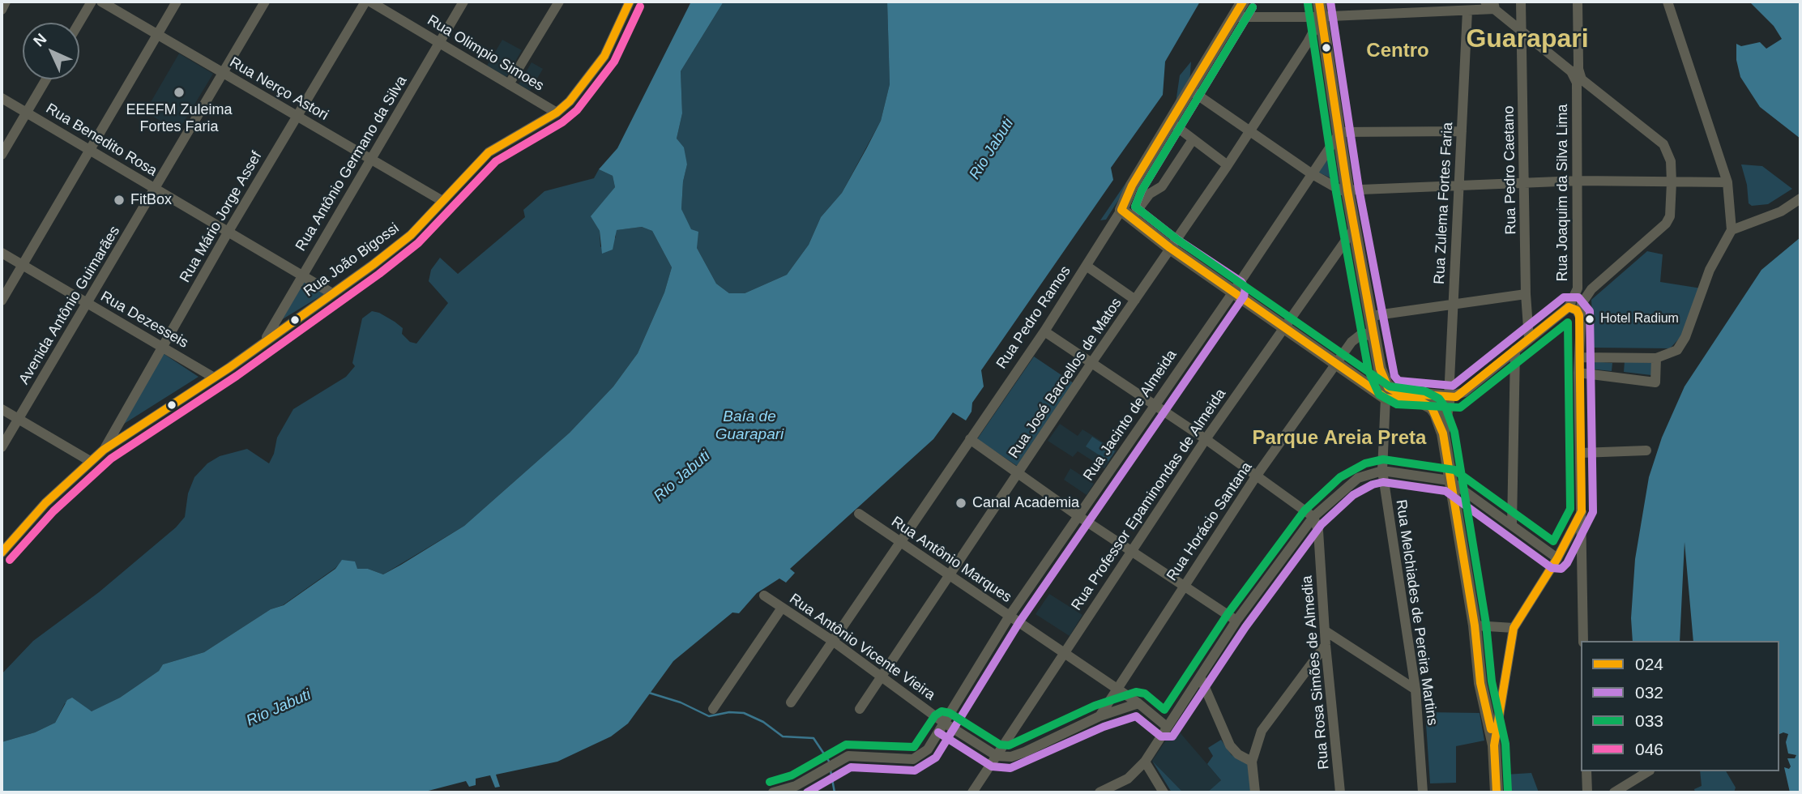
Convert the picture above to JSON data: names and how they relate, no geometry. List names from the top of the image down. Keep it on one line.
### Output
{"streets":{"main road":["Rua Pedro Ramos"],"street":["Rua Olimpio Simoes","Rua Nerço Astori","Rua Benedito Rosa","Rua Antônio Germano da Silva","Rua Pedro Caetano","Rua Joaquim da Silva Lima","Rua Zulema Fortes Faria","Rua Mário Jorge Assef","Rua João Bigossi","Avenida Antônio Guimarães","Rua Dezesseis","Rua José Barcellos de Matos","Rua Jacinto de Almeida","Rua Professor Epaminondas de Almeida","Rua Horácio Santana","Rua Antônio Marques","Rua Melchiades de Pereira Martins","Rua Antônio Vicente Vieira","Rua Rosa Simões de Almedia"]},"crossings":[["Rua Olimpio Simoes","Rua Antônio Germano da Silva"],["Rua Olimpio Simoes","Rua João Bigossi"],["Rua Nerço Astori","Rua Antônio Germano da Silva"],["Rua Nerço Astori","Rua Mário Jorge Assef"],["Rua Nerço Astori","Rua João Bigossi"],["Rua Nerço Astori","Avenida Antônio Guimarães"],["Rua Benedito Rosa","Rua Antônio Germano da Silva"],["Rua Benedito Rosa","Rua Mário Jorge Assef"],["Rua Benedito Rosa","Rua João Bigossi"],["Rua Benedito Rosa","Avenida Antônio Guimarães"],["Rua Antônio Germano da Silva","Rua João Bigossi"],["Rua Mário Jorge Assef","Rua João Bigossi"],["Rua Mário Jorge Assef","Rua Dezesseis"],["Rua João Bigossi","Rua Dezesseis"],["Avenida Antônio Guimarães","Rua Dezesseis"],["Rua Pedro Ramos","Rua José Barcellos de Matos"],["Rua Pedro Ramos","Rua Antônio Marques"],["Rua Pedro Ramos","Rua Antônio Vicente Vieira"],["Rua José Barcellos de Matos","Rua Antônio Marques"],["Rua Jacinto de Almeida","Rua Antônio Marques"],["Rua Jacinto de Almeida","Rua Antônio Vicente Vieira"],["Rua Professor Epaminondas de Almeida","Rua Antônio Marques"],["Rua Professor Epaminondas de Almeida","Rua Antônio Vicente Vieira"],["Rua Horácio Santana","Rua Antônio Marques"]],"districts":["Guarapari","Centro","Parque Areia Preta"],"water":["Rio Jabuti","Baía de Guarapari"],"places":["EEEFM Zuleima Fortes Faria","FitBox","Hotel Radium","Canal Academia"],"lines":["transit line 024","transit line 032","transit line 033","transit line 046"],"legend":["024","032","033","046"],"north":"top left"}
